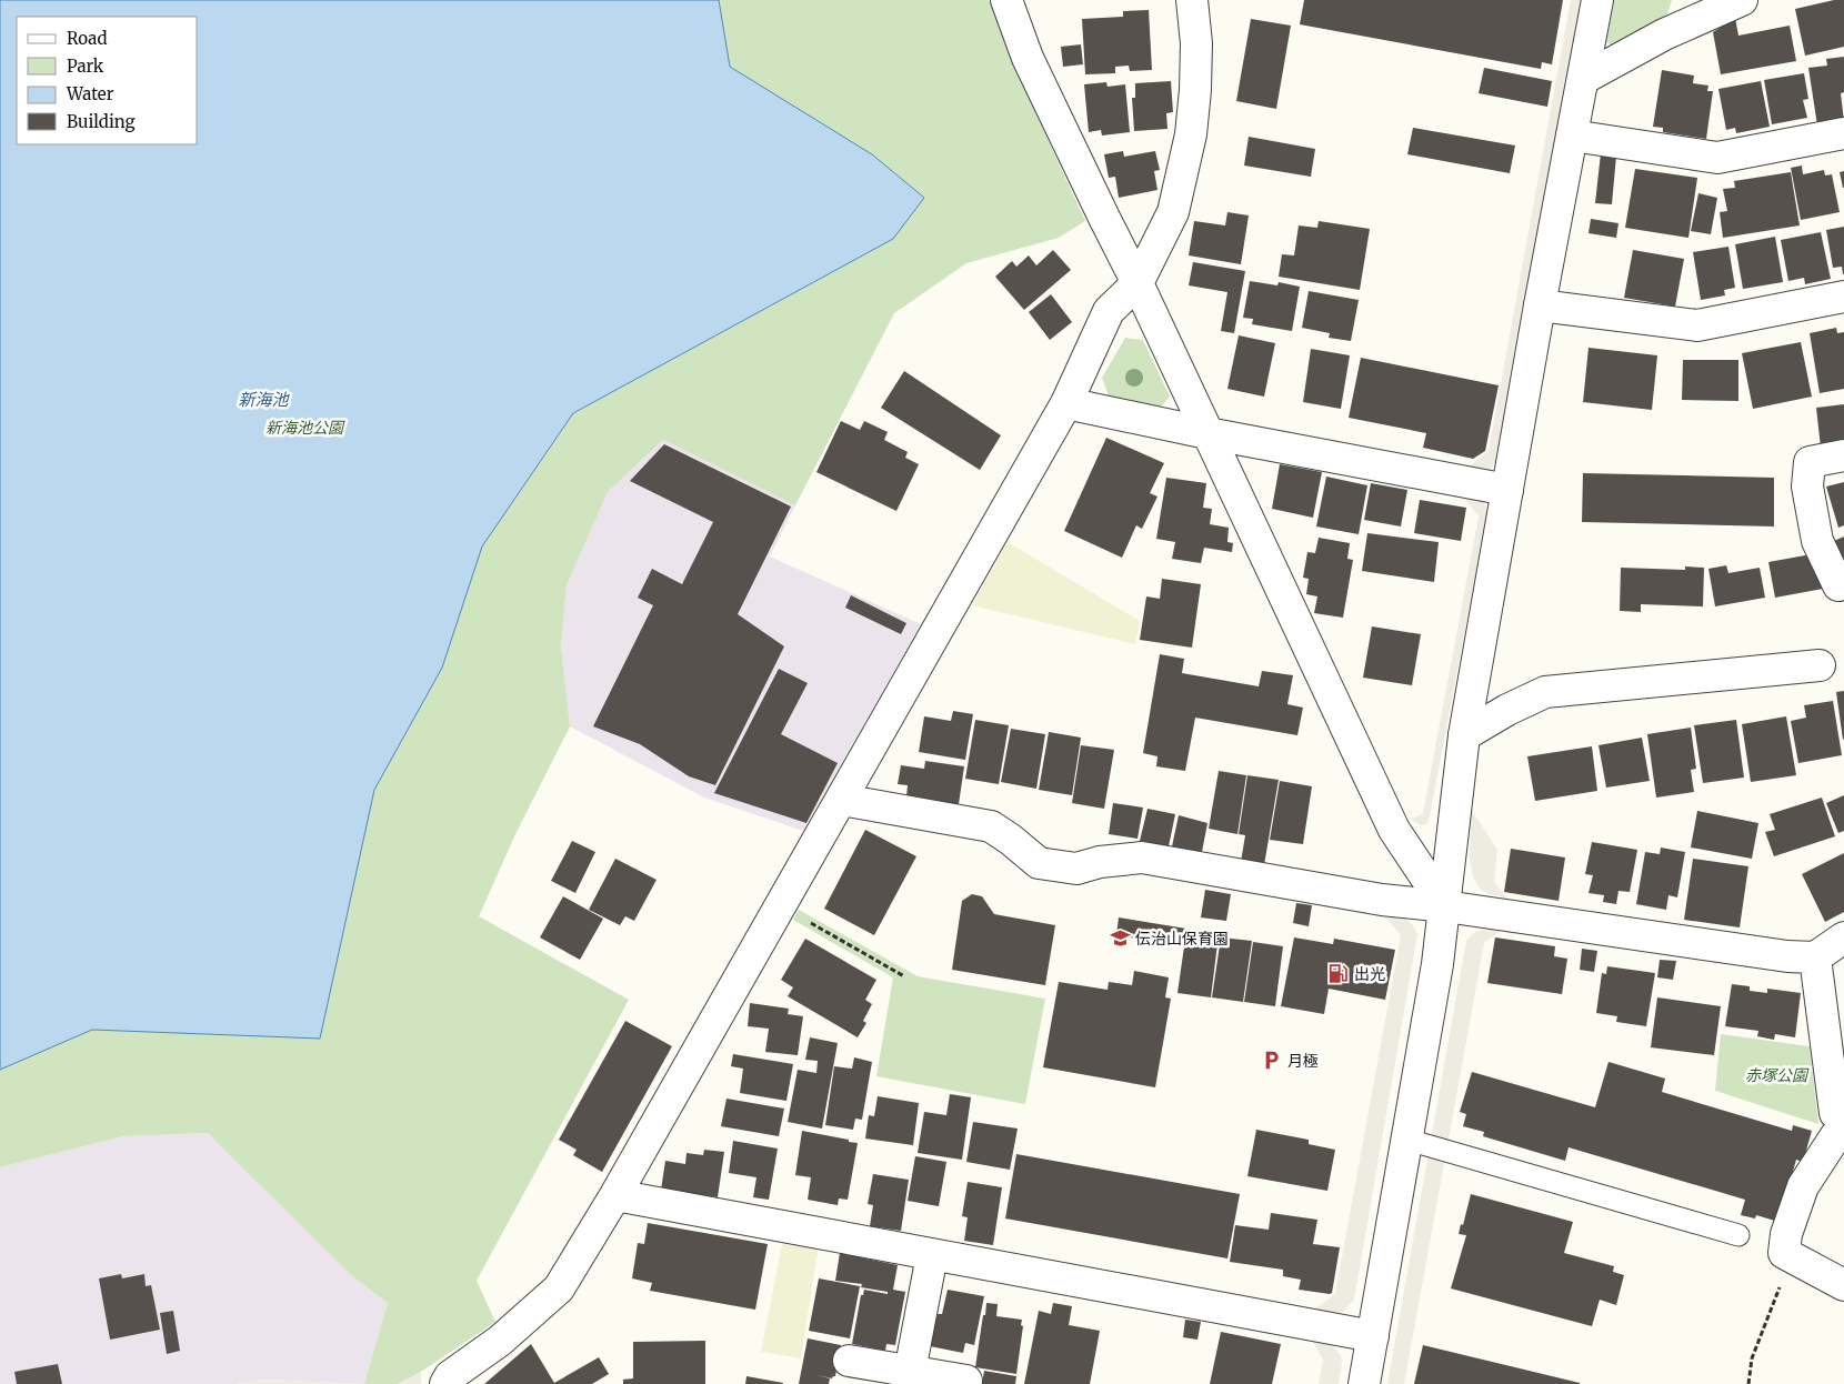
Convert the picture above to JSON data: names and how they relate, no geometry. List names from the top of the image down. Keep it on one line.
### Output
{"water":["新海池"],"parks":["新海池公園","赤塚公園"],"places":{"school or university":["伝治山保育園"],"fuel station":["出光"],"parking":["月極"]},"legend":["Road","Park","Water","Building"]}
